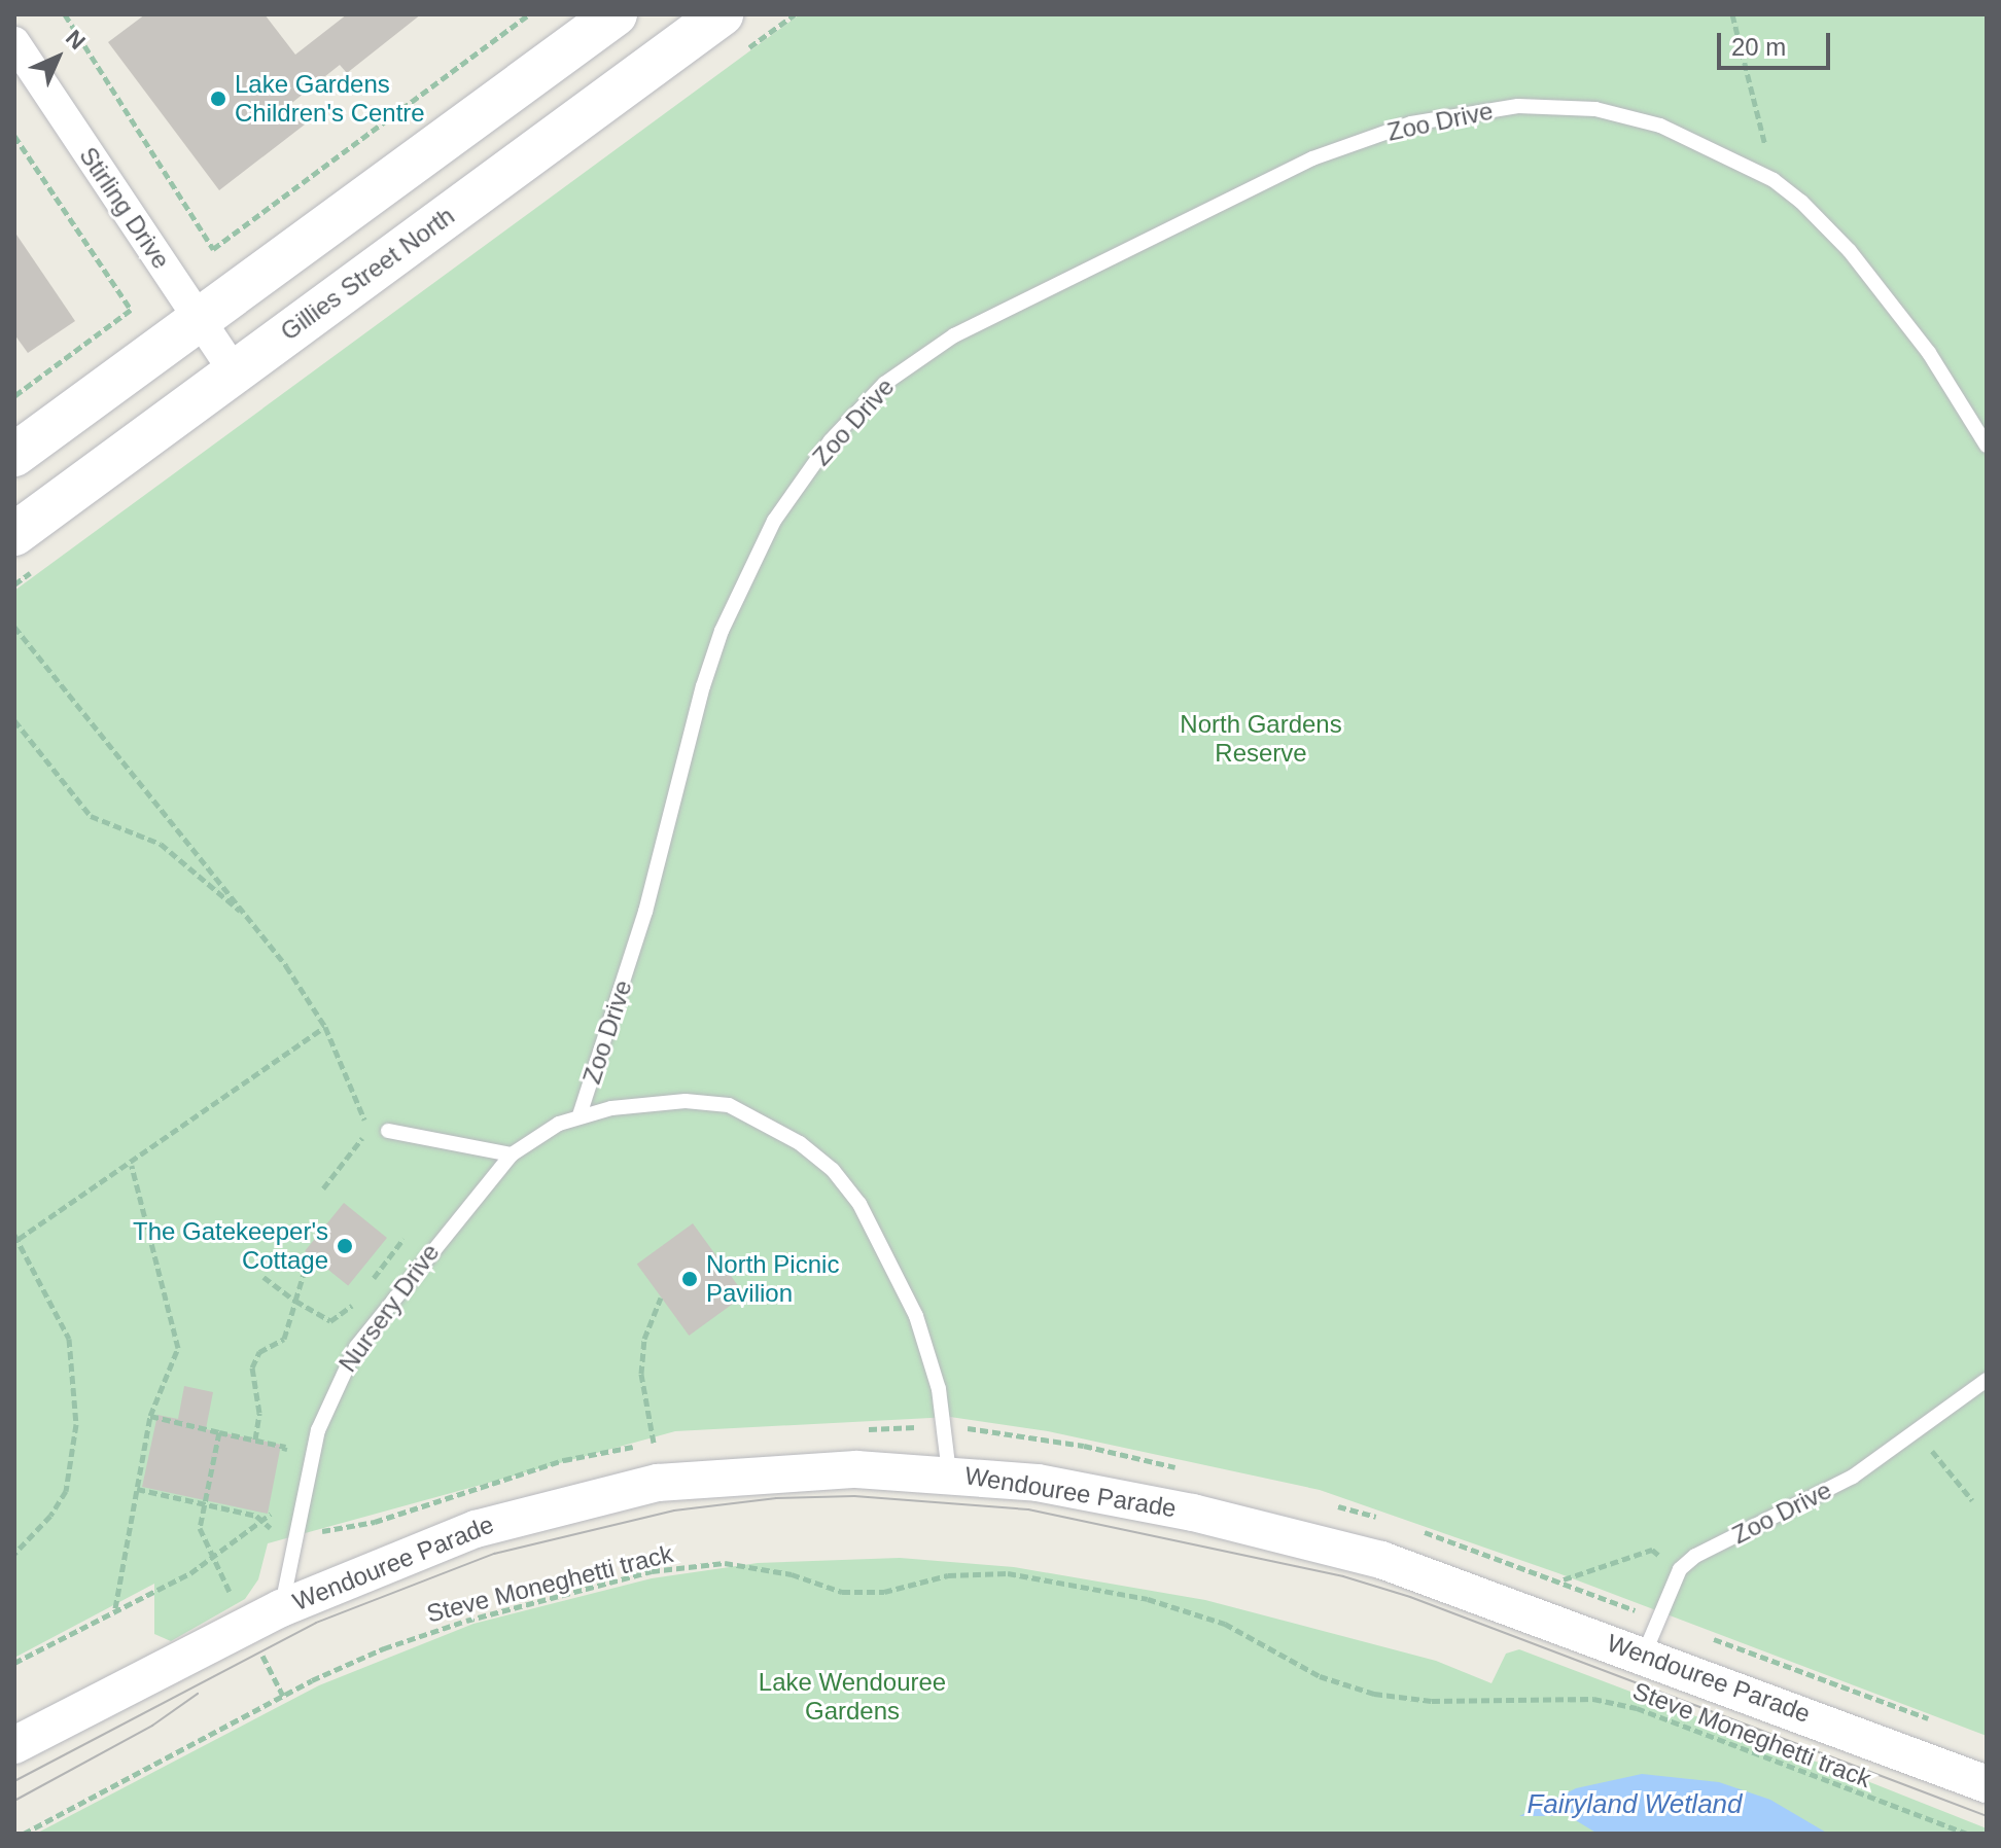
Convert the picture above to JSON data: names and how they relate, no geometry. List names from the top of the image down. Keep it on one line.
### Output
{"streets":{"main road":["Gillies Street North"],"street":["Stirling Drive","Wendouree Parade"],"lane":["Zoo Drive","Nursery Drive"],"path":["Steve Moneghetti track"]},"crossings":[["Zoo Drive","Nursery Drive"],["Zoo Drive","Wendouree Parade"],["Stirling Drive","Gillies Street North"],["Nursery Drive","Wendouree Parade"]],"water":["Fairyland Wetland"],"parks":["North Gardens Reserve","Lake Wendouree Gardens"],"places":["Lake Gardens Children's Centre","The Gatekeeper's Cottage","North Picnic Pavilion"],"scale_bar":"20 m","north":"top right"}
